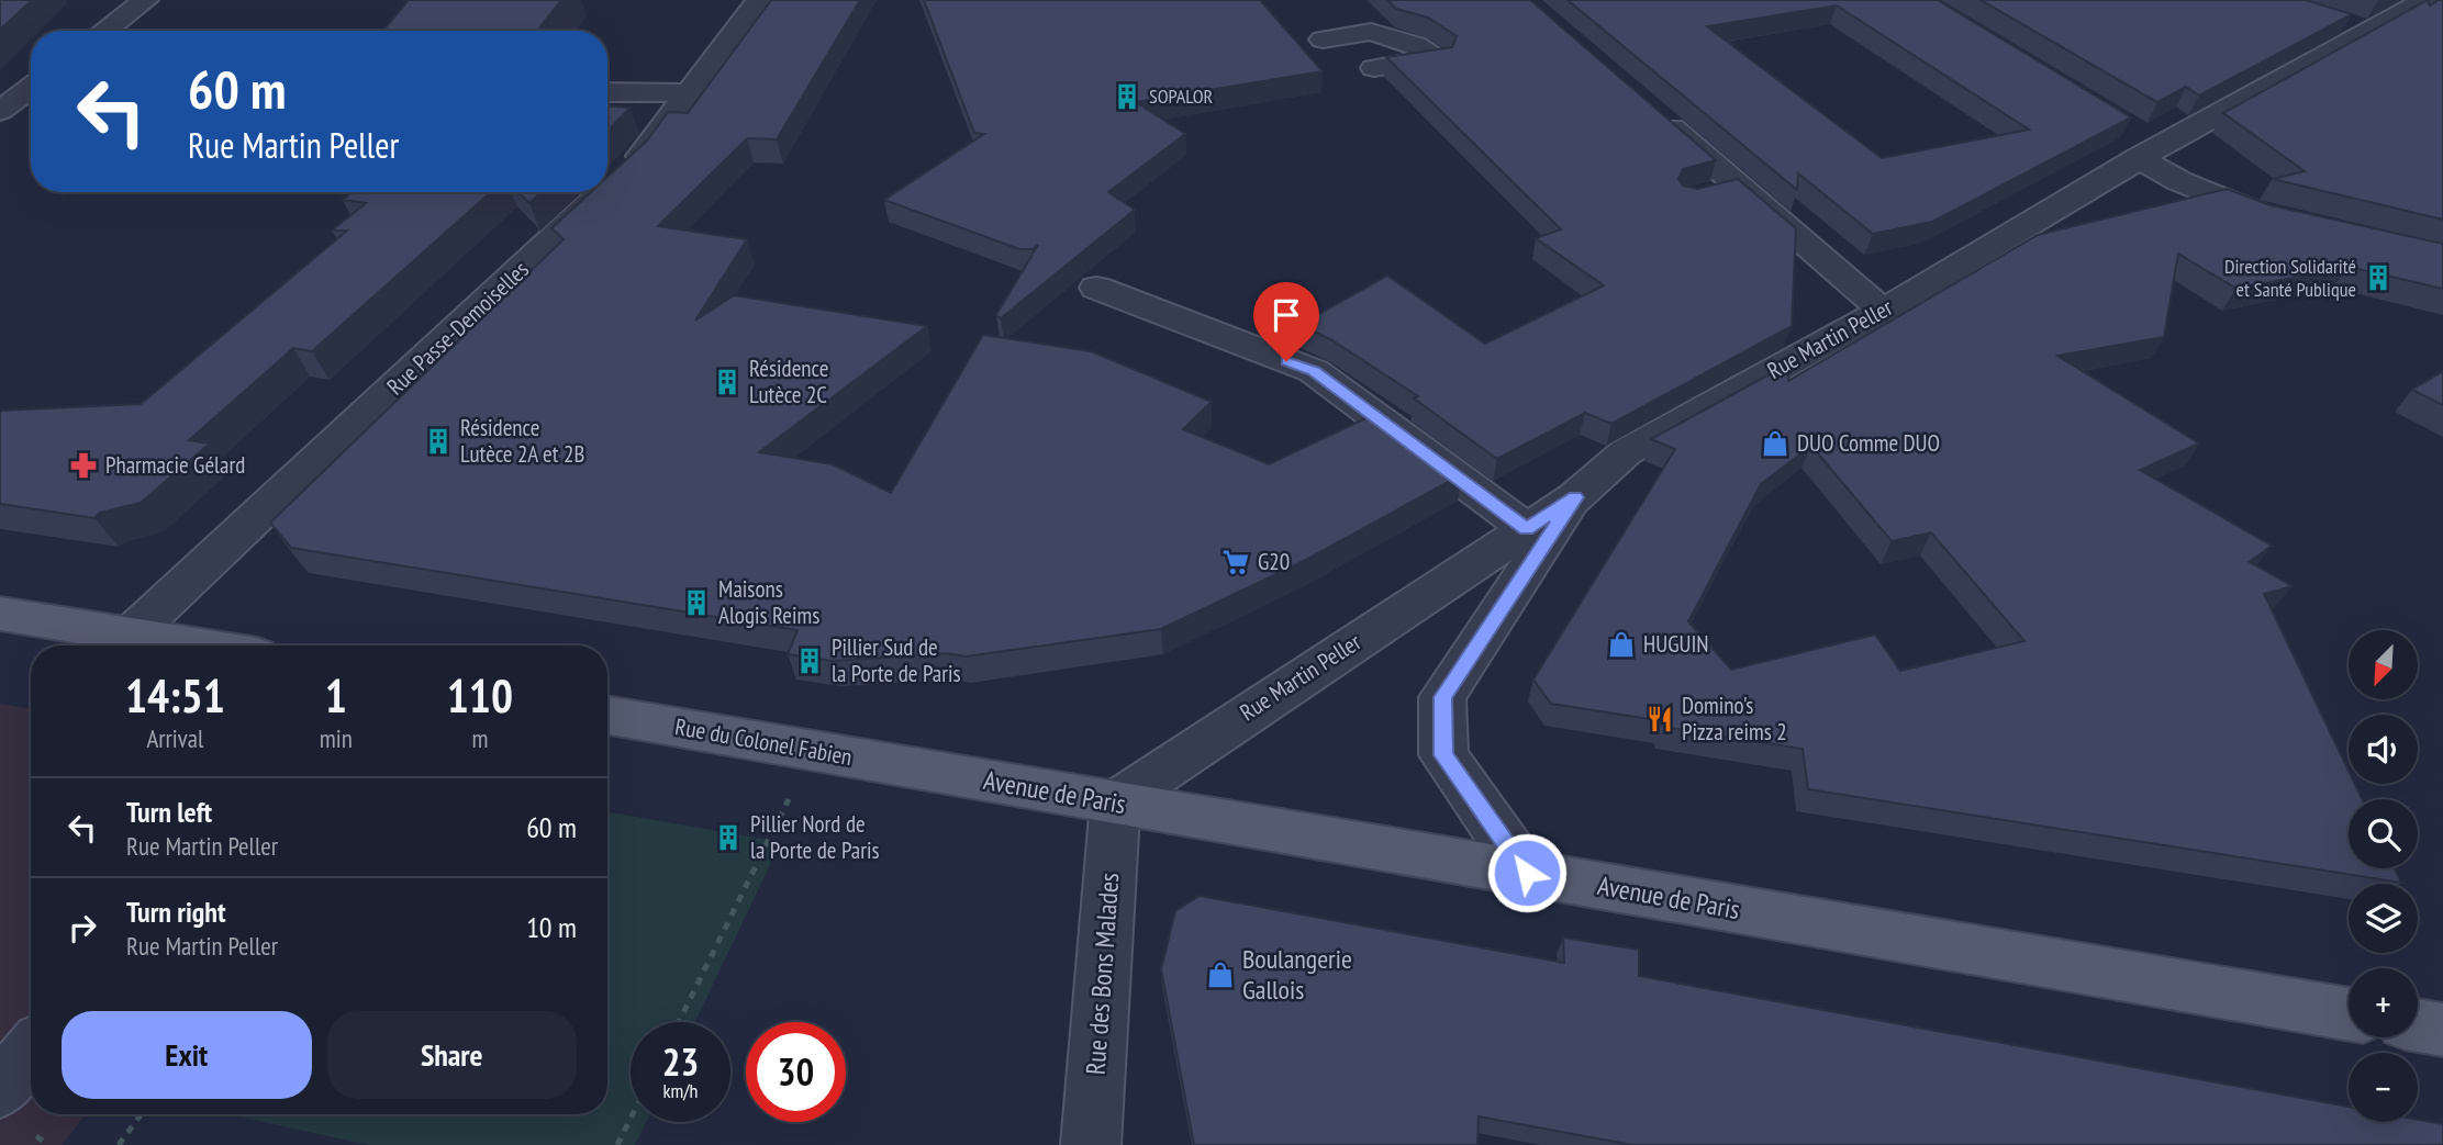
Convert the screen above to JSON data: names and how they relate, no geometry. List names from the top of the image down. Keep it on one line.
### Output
{"streets":{"main road":["Rue du Colonel Fabien","Avenue de Paris"],"street":["Rue Passe-Demoiselles","Rue Martin Peller","Rue des Bons Malades"]},"crossings":[["Rue Martin Peller","Avenue de Paris"],["Rue Martin Peller","Rue des Bons Malades"],["Rue du Colonel Fabien","Avenue de Paris"],["Avenue de Paris","Rue des Bons Malades"]],"places":{"building":["SOPALOR","Direction Solidarité et Santé Publique","Résidence Lutèce 2C","Résidence Lutèce 2A et 2B","Maisons Alogis Reims","Pillier Sud de la Porte de Paris","Pillier Nord de la Porte de Paris"],"shop":["DUO Comme DUO","HUGUIN","Boulangerie Gallois"],"pharmacy":["Pharmacie Gélard"],"supermarket":["G20"],"restaurant":["Domino's Pizza reims 2"]},"north":"bottom left","page":{"turn":["60 m","Rue Martin Peller"],"map_buttons":["+","−"],"eta":["14:51","Arrival","1","min","110","m"],"list":[{"name":"Turn left","note":"Rue Martin Peller","value":"60 m"},{"name":"Turn right","note":"Rue Martin Peller","value":"10 m"}],"buttons":["Exit","Share"],"speed":"23 km/h","limit":"30"}}
